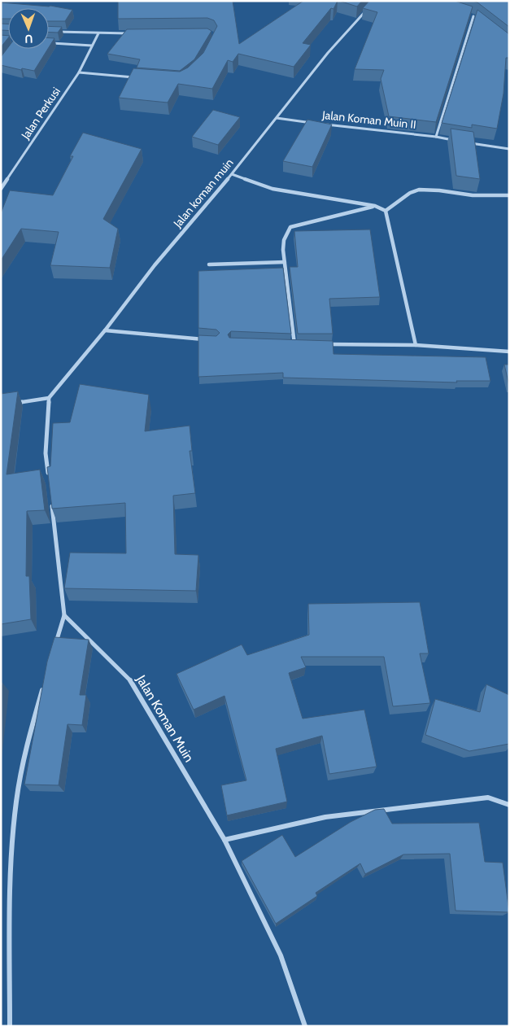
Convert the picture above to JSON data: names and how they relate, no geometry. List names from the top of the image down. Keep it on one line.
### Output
{"streets":{"street":["Jalan Perkusi","Jalan Koman Muin II","Jalan koman muin","Jalan Koman Muin"]},"crossings":[["Jalan Koman Muin II","Jalan koman muin"]],"north":"bottom"}
